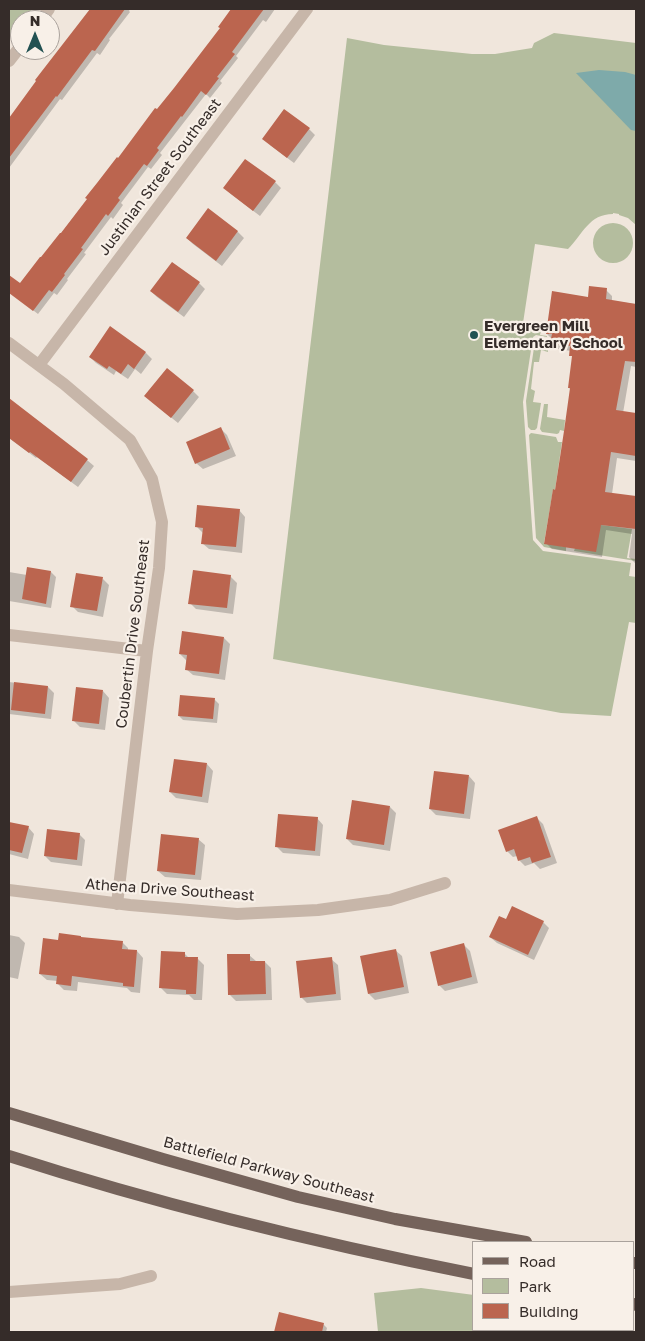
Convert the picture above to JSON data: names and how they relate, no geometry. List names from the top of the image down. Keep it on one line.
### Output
{"streets":{"main road":["Battlefield Parkway Southeast"],"street":["Justinian Street Southeast","Coubertin Drive Southeast","Athena Drive Southeast"]},"crossings":[["Justinian Street Southeast","Coubertin Drive Southeast"],["Coubertin Drive Southeast","Athena Drive Southeast"]],"places":["Evergreen Mill Elementary School"],"legend":["Road","Park","Building"],"north":"top"}
